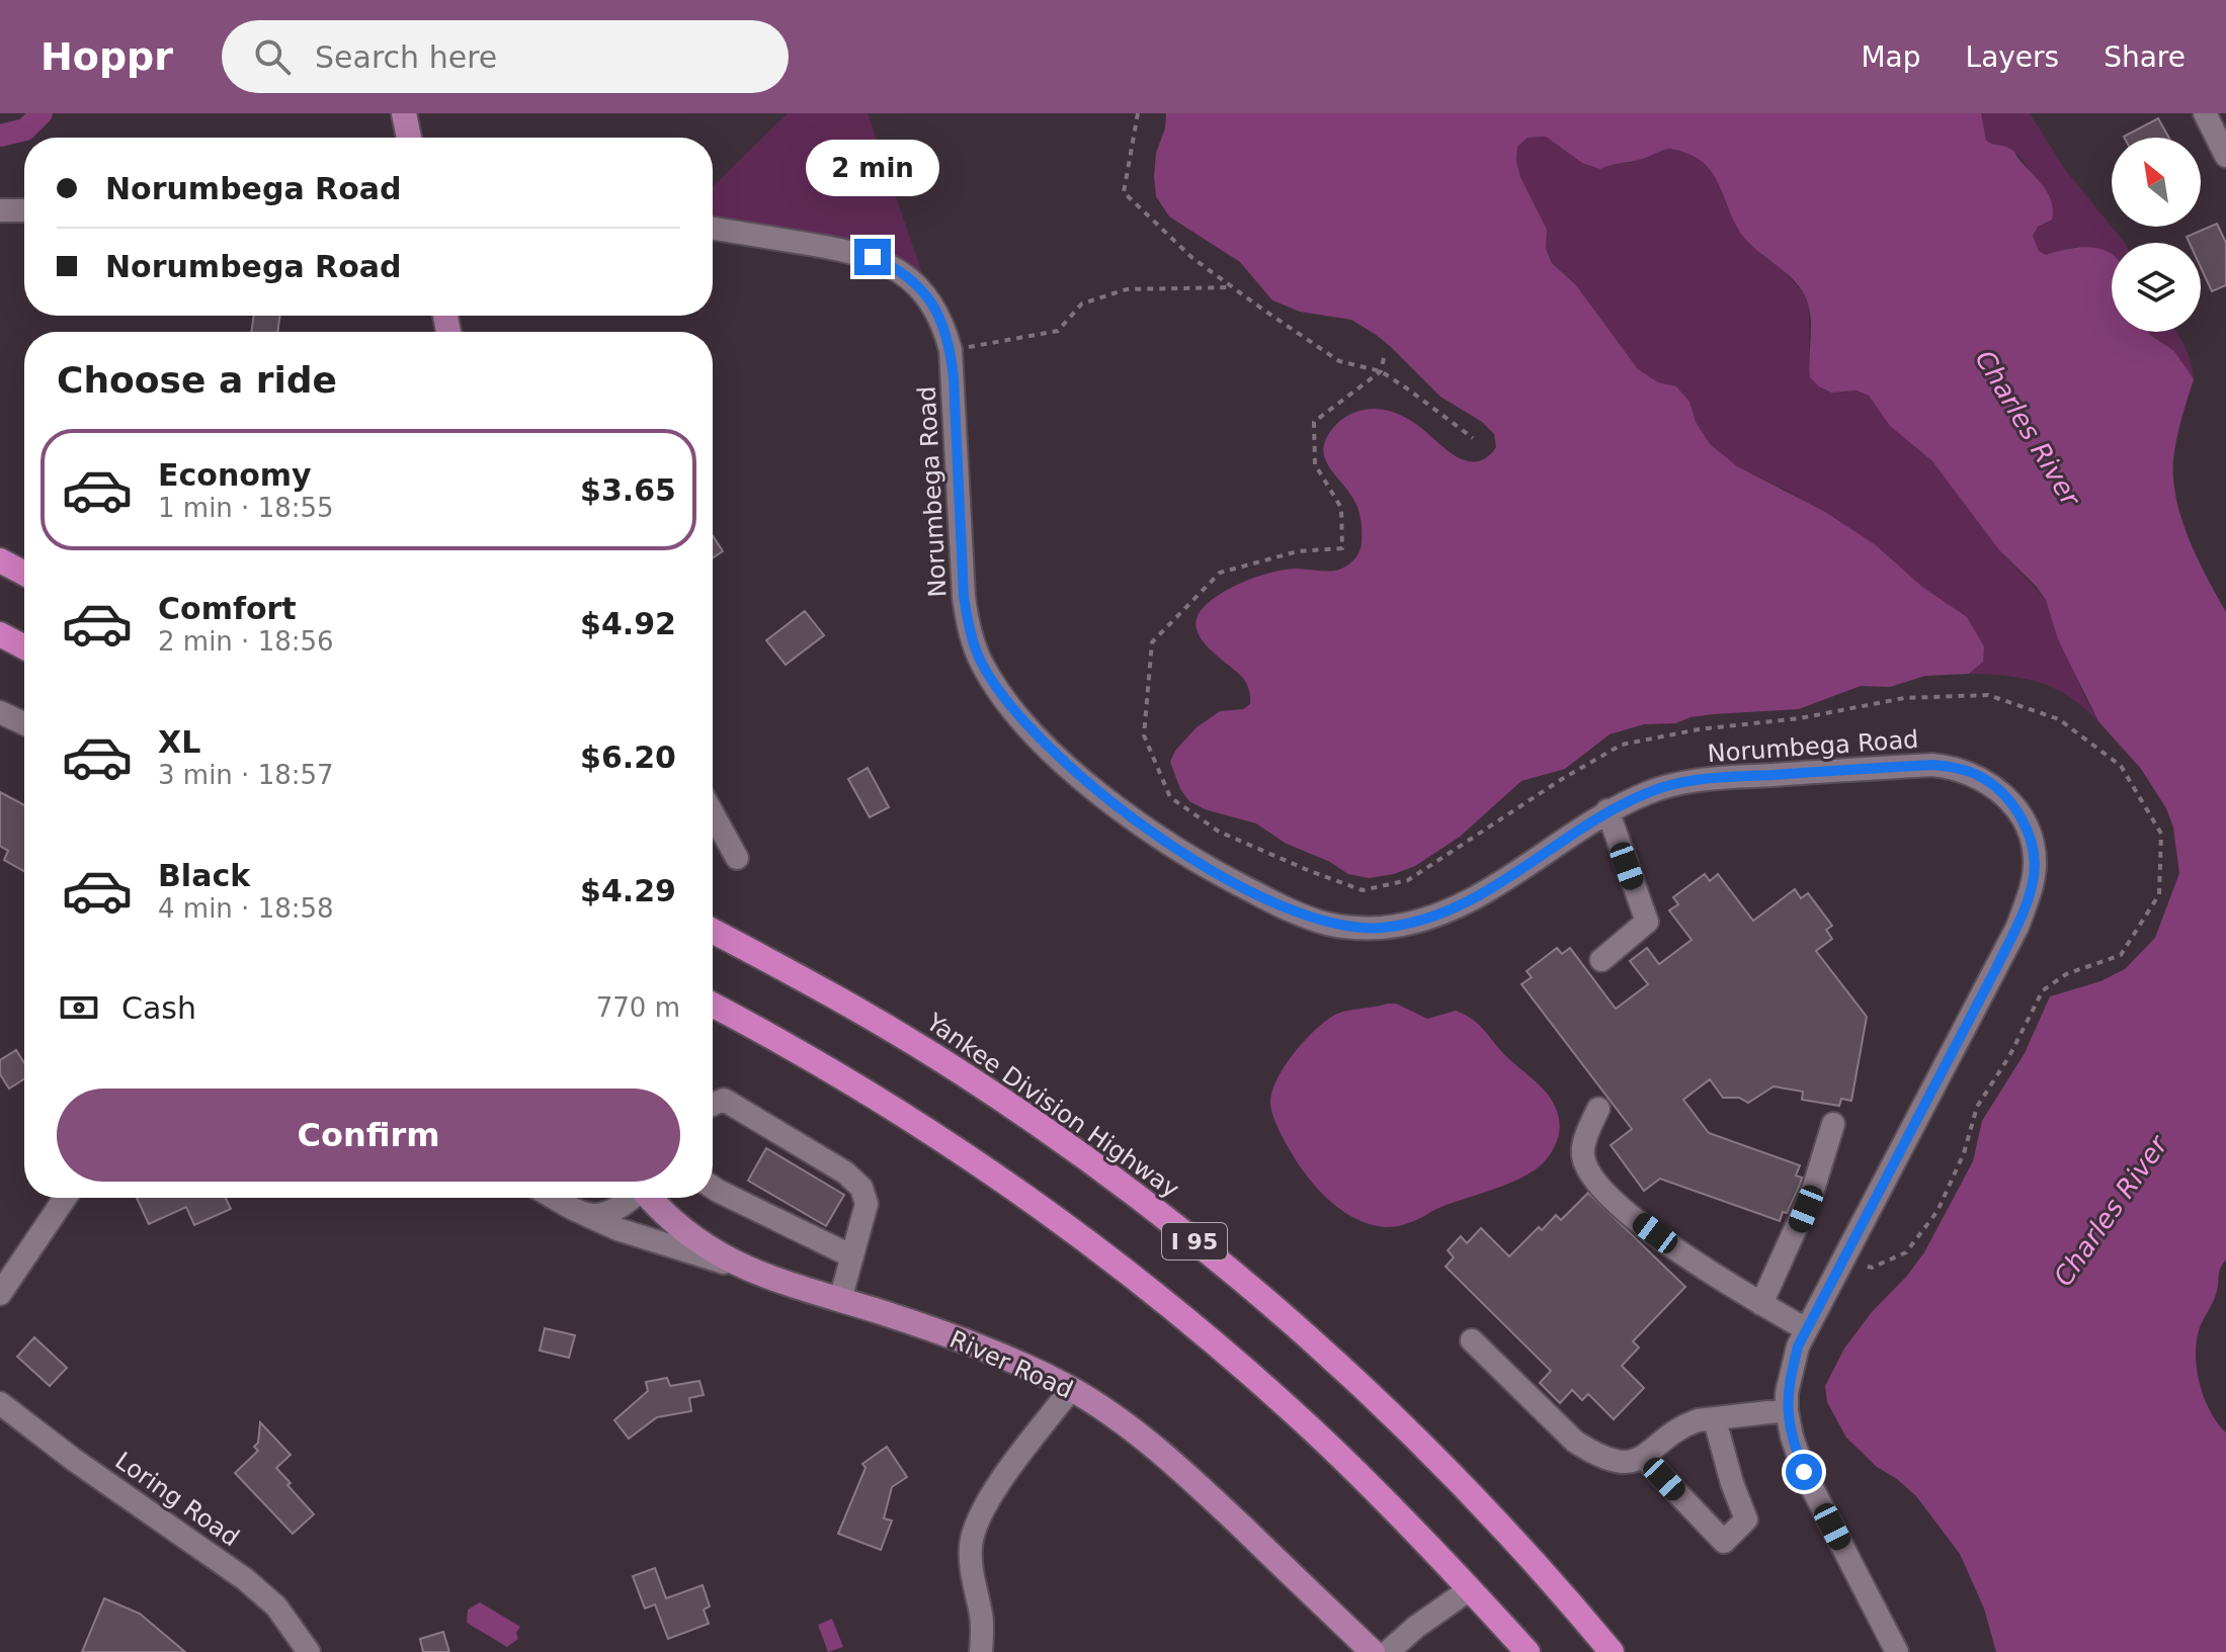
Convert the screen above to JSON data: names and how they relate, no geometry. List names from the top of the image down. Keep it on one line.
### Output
{"streets":{"highway":["Yankee Division Highway","I 95"],"main road":["River Road"],"street":["Norumbega Road","Loring Road"]},"water":["Charles River"],"north":"top left","page":{"header":"Hoppr","search":"Search here","nav":["Map","Layers","Share"],"banner":["Norumbega Road","Norumbega Road"],"bubble":"2 min","heading":"Choose a ride","list":[{"name":"Economy","note":"1 min · 18:55","value":"$3.65"},{"name":"Comfort","note":"2 min · 18:56","value":"$4.92"},{"name":"XL","note":"3 min · 18:57","value":"$6.20"},{"name":"Black","note":"4 min · 18:58","value":"$4.29"}],"pay":["Cash","770 m"],"buttons":"Confirm"}}
